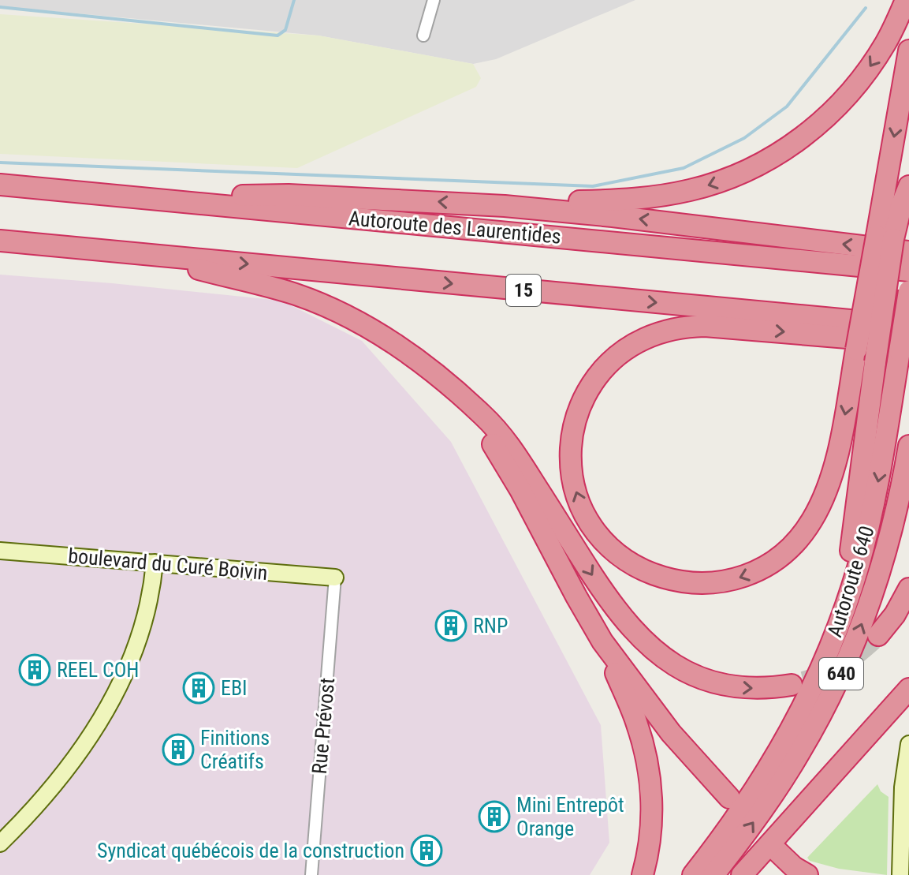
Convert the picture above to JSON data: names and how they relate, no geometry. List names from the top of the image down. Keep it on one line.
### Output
{"streets":{"highway":["Autoroute des Laurentides","15","Autoroute 640","640"],"street":["boulevard du Curé Boivin","Rue Prévost"]},"crossings":[["boulevard du Curé Boivin","Rue Prévost"]],"places":{"building":["RNP","REEL COH","EBI","Finitions Créatifs","Mini Entrepôt Orange","Syndicat québécois de la construction"]}}
